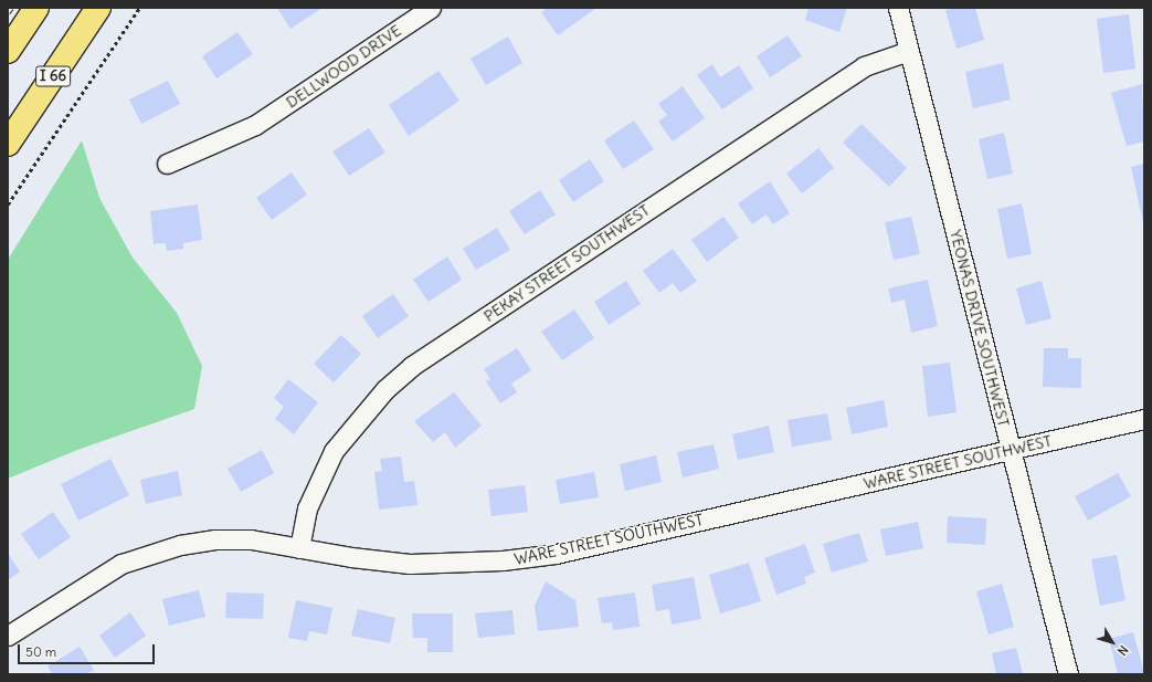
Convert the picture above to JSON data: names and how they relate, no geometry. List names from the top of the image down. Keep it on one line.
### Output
{"streets":{"highway":["I 66"],"street":["DELLWOOD DRIVE","PEKAY STREET SOUTHWEST","YEONAS DRIVE SOUTHWEST","WARE STREET SOUTHWEST"]},"crossings":[["PEKAY STREET SOUTHWEST","YEONAS DRIVE SOUTHWEST"],["PEKAY STREET SOUTHWEST","WARE STREET SOUTHWEST"],["YEONAS DRIVE SOUTHWEST","WARE STREET SOUTHWEST"]],"scale_bar":"50 m","north":"bottom right"}
